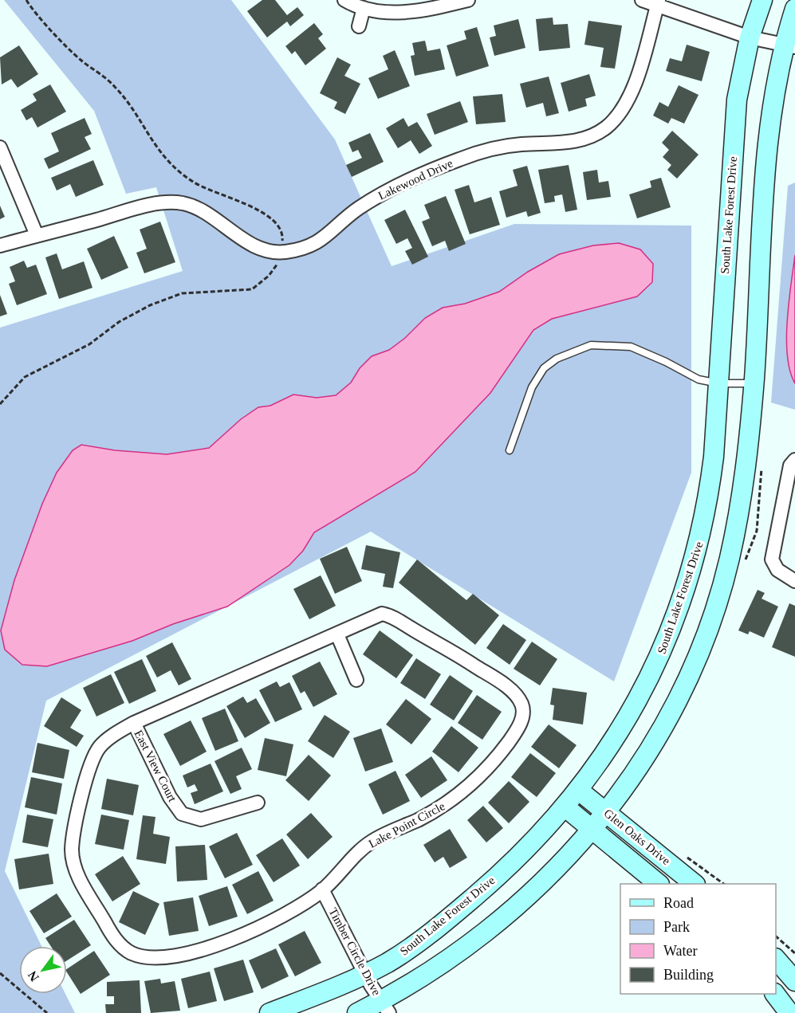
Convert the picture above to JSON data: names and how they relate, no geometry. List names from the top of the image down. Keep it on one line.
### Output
{"streets":{"main road":["South Lake Forest Drive","Glen Oaks Drive"],"street":["Lakewood Drive","East View Court","Lake Point Circle","Timber Circle Drive"]},"crossings":[["South Lake Forest Drive","Glen Oaks Drive"],["South Lake Forest Drive","Timber Circle Drive"],["East View Court","Lake Point Circle"],["Lake Point Circle","Timber Circle Drive"]],"legend":["Road","Park","Water","Building"],"north":"bottom left"}
